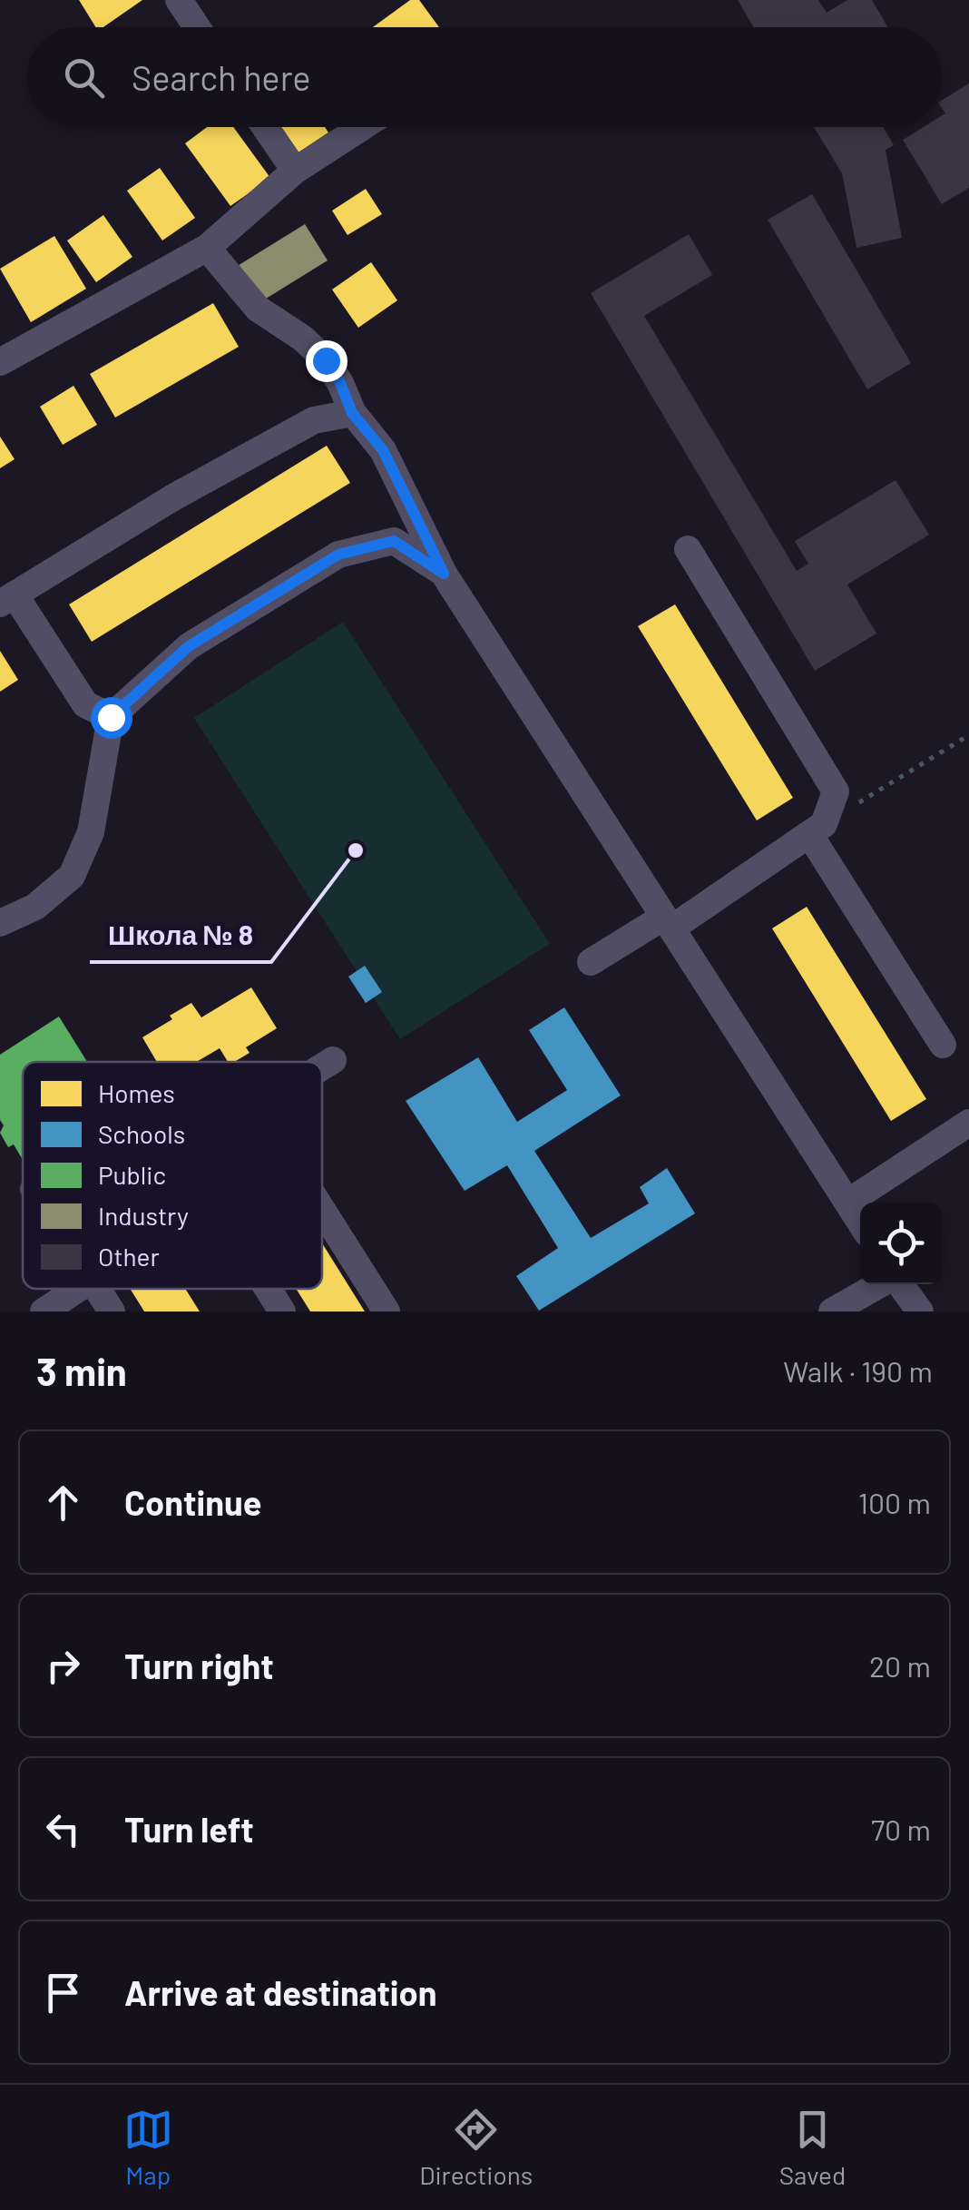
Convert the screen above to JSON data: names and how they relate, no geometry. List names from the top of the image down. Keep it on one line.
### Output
{"places":["Школа № 8"],"legend":["Homes","Schools","Public","Industry","Other"],"page":{"search":"Search here","heading":["3 min","Walk · 190 m"],"list":[["Continue","100 m"],["Turn right","20 m"],["Turn left","70 m"],"Arrive at destination"],"nav":["Map","Directions","Saved"]}}
